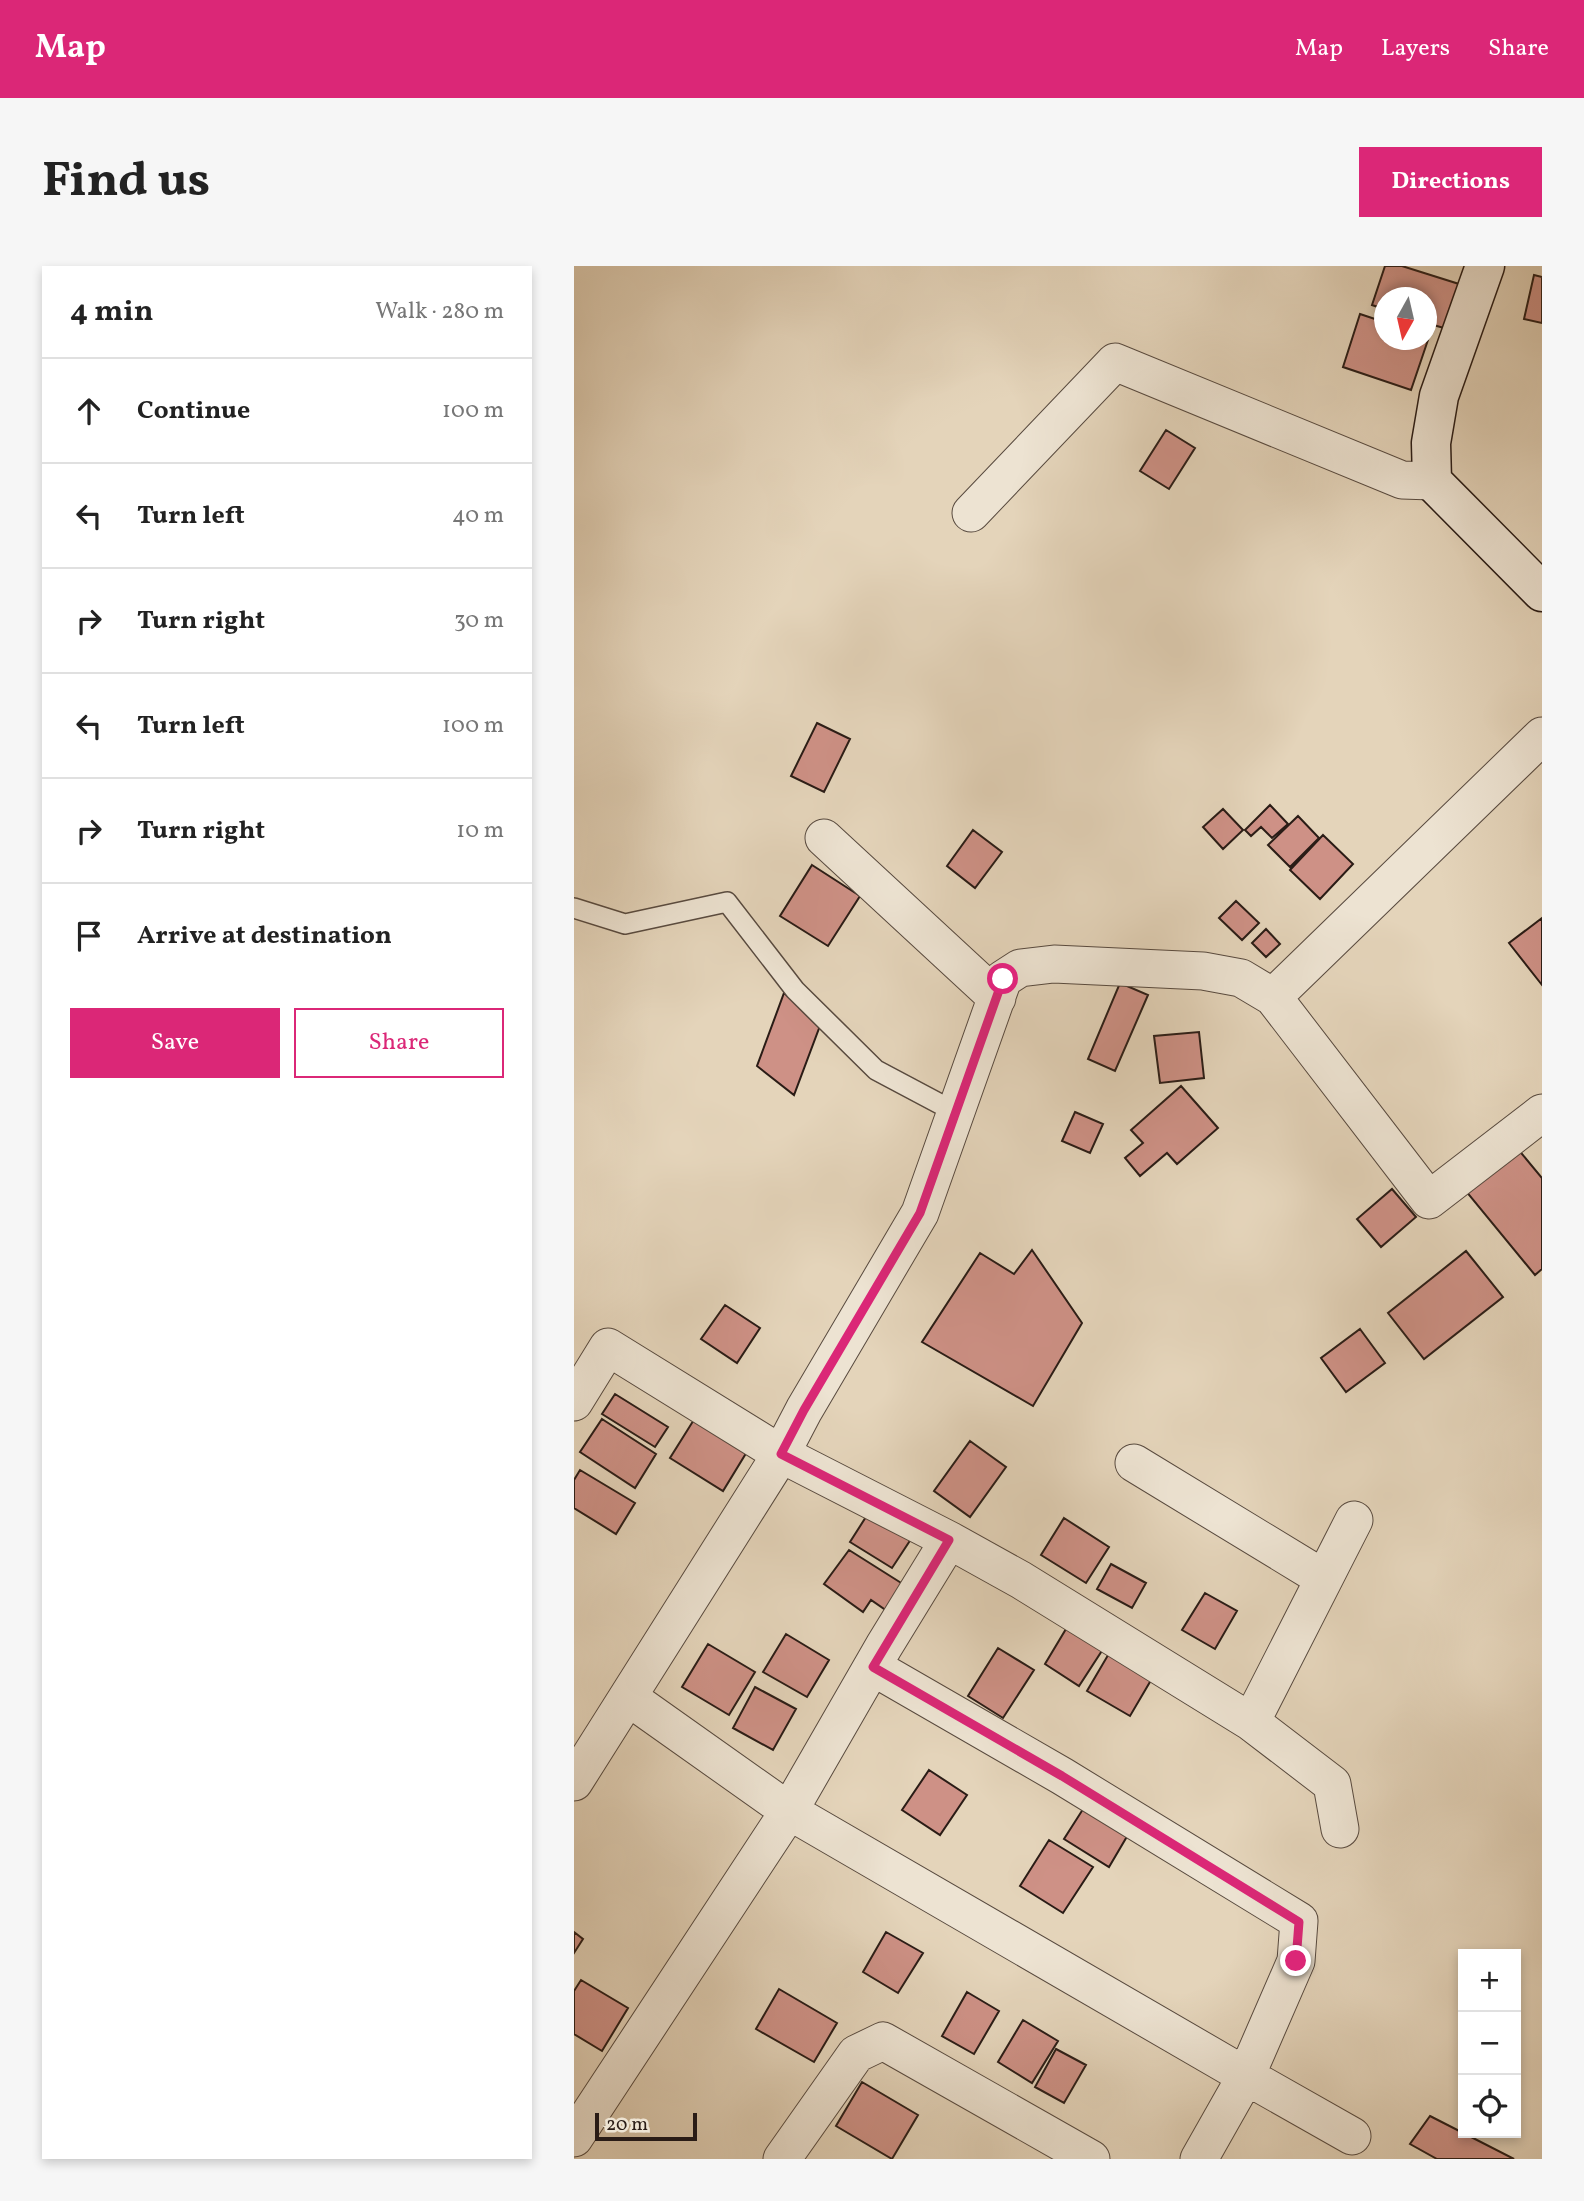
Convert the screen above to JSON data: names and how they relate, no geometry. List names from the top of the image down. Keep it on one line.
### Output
{"scale_bar":"20 m","north":"bottom","page":{"header":"Map","nav":["Map","Layers","Share"],"buttons":["Directions",["Save","Share"]],"title":"Find us","heading":["4 min","Walk · 280 m"],"list":[["Continue","100 m"],["Turn left","40 m"],["Turn right","30 m"],["Turn left","100 m"],["Turn right","10 m"],"Arrive at destination"],"map_buttons":["+","−"],"scale":"20 m"}}
